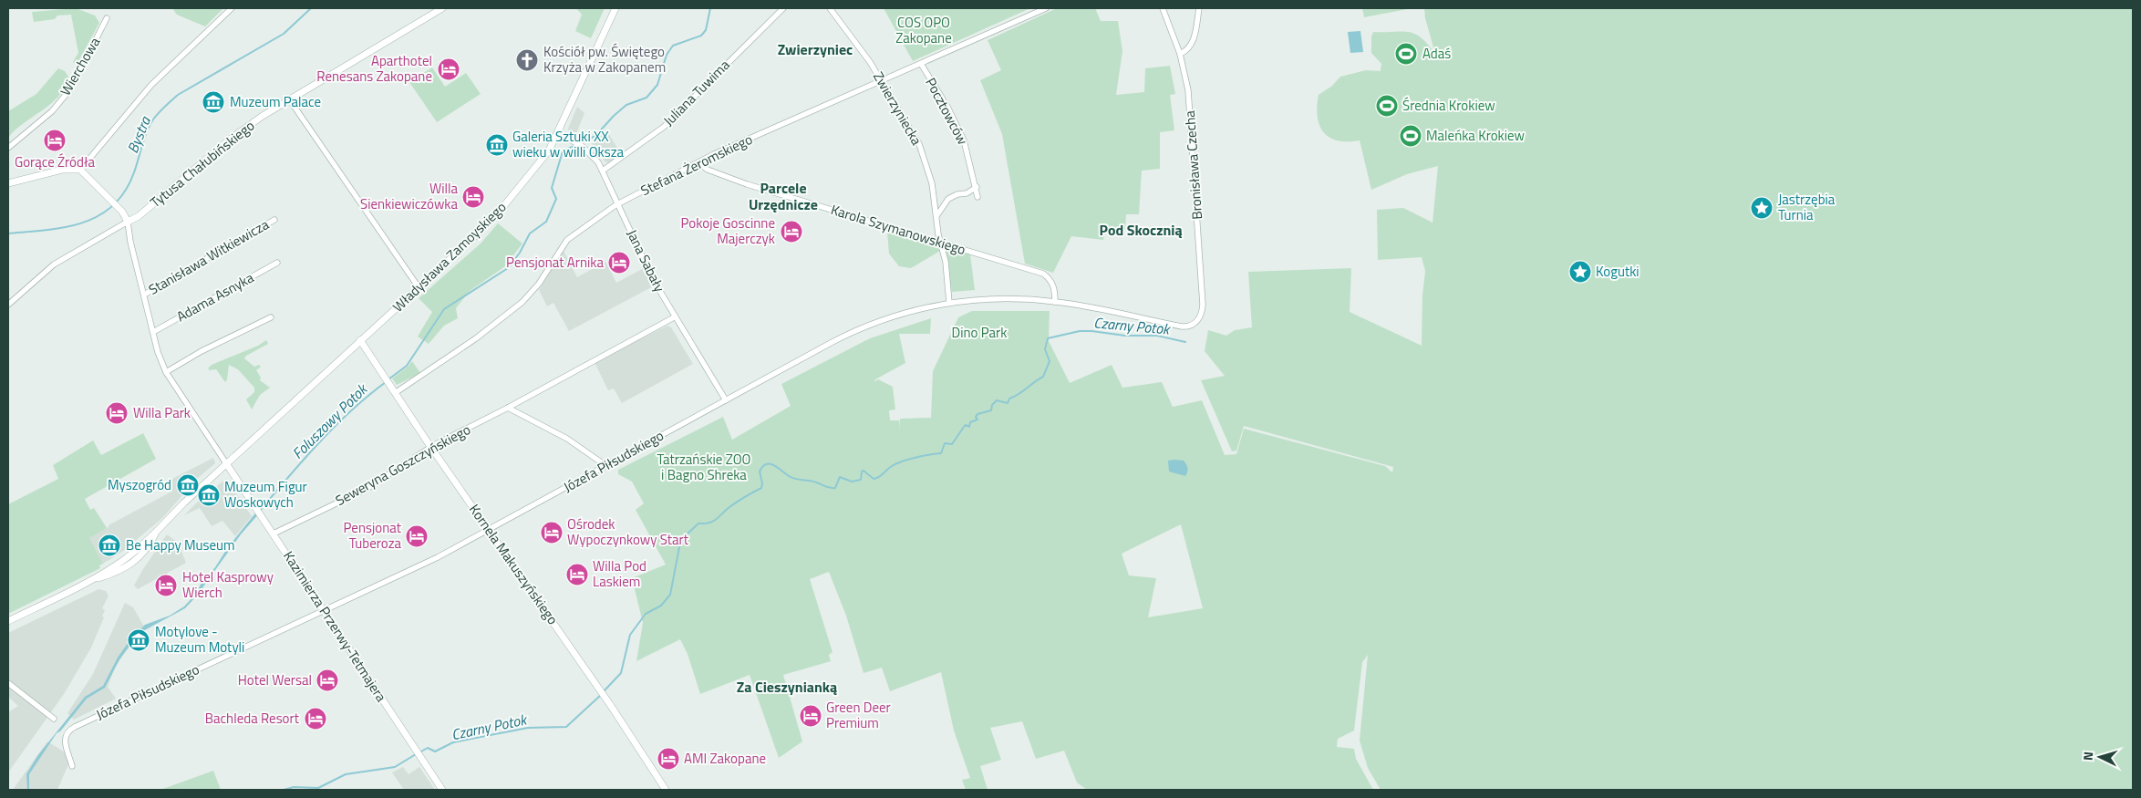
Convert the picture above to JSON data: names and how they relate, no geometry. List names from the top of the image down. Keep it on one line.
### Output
{"streets":{"street":["Wierchowa","Juliana Tuwima","Zwierzyniecka","Pocztowców","Tytusa Chałubińskiego","Stefana Żeromskiego","Bronisława Czecha","Karola Szymanowskiego","Stanisława Witkiewicza","Władysława Zamoyskiego","Jana Sabały","Adama Asnyka","Józefa Piłsudskiego","Seweryna Goszczyńskiego","Kornela Makuszyńskiego","Kazimierza Przerwy-Tetmajera"]},"crossings":[["Juliana Tuwima","Jana Sabały"],["Zwierzyniecka","Stefana Żeromskiego"],["Zwierzyniecka","Karola Szymanowskiego"],["Zwierzyniecka","Józefa Piłsudskiego"],["Pocztowców","Stefana Żeromskiego"],["Tytusa Chałubińskiego","Stanisława Witkiewicza"],["Stefana Żeromskiego","Karola Szymanowskiego"],["Stefana Żeromskiego","Jana Sabały"],["Stefana Żeromskiego","Kornela Makuszyńskiego"],["Bronisława Czecha","Józefa Piłsudskiego"],["Karola Szymanowskiego","Józefa Piłsudskiego"],["Stanisława Witkiewicza","Władysława Zamoyskiego"],["Stanisława Witkiewicza","Adama Asnyka"],["Stanisława Witkiewicza","Kazimierza Przerwy-Tetmajera"],["Władysława Zamoyskiego","Jana Sabały"],["Władysława Zamoyskiego","Kornela Makuszyńskiego"],["Władysława Zamoyskiego","Kazimierza Przerwy-Tetmajera"],["Jana Sabały","Józefa Piłsudskiego"],["Jana Sabały","Seweryna Goszczyńskiego"],["Józefa Piłsudskiego","Kornela Makuszyńskiego"],["Józefa Piłsudskiego","Kazimierza Przerwy-Tetmajera"],["Seweryna Goszczyńskiego","Kornela Makuszyńskiego"],["Seweryna Goszczyńskiego","Kazimierza Przerwy-Tetmajera"]],"districts":["Zwierzyniec","Parcele Urzędnicze","Pod Skocznią","Za Cieszynianką"],"water":["Bystra","Czarny Potok","Foluszowy Potok"],"parks":["COS OPO Zakopane","Dino Park","Tatrzańskie ZOO i Bagno Shreka"],"places":{"sports":["Adaś","Średnia Krokiew","Maleńka Krokiew"],"church":["Kościół pw. Świętego Krzyża w Zakopanem"],"hotel":["Aparthotel Renesans Zakopane","Gorące Źródła","Willa Sienkiewiczówka","Pokoje Goscinne Majerczyk","Pensjonat Arnika","Willa Park","Ośrodek Wypoczynkowy Start","Pensjonat Tuberoza","Willa Pod Laskiem","Hotel Kasprowy Wierch","Hotel Wersal","Green Deer Premium","Bachleda Resort","AMI Zakopane"],"museum":["Muzeum Palace","Galeria Sztuki XX wieku w willi Oksza","Myszogród","Muzeum Figur Woskowych","Be Happy Museum","Motylove - Muzeum Motyli"],"place":["Jastrzębia Turnia","Kogutki"]},"north":"left"}
